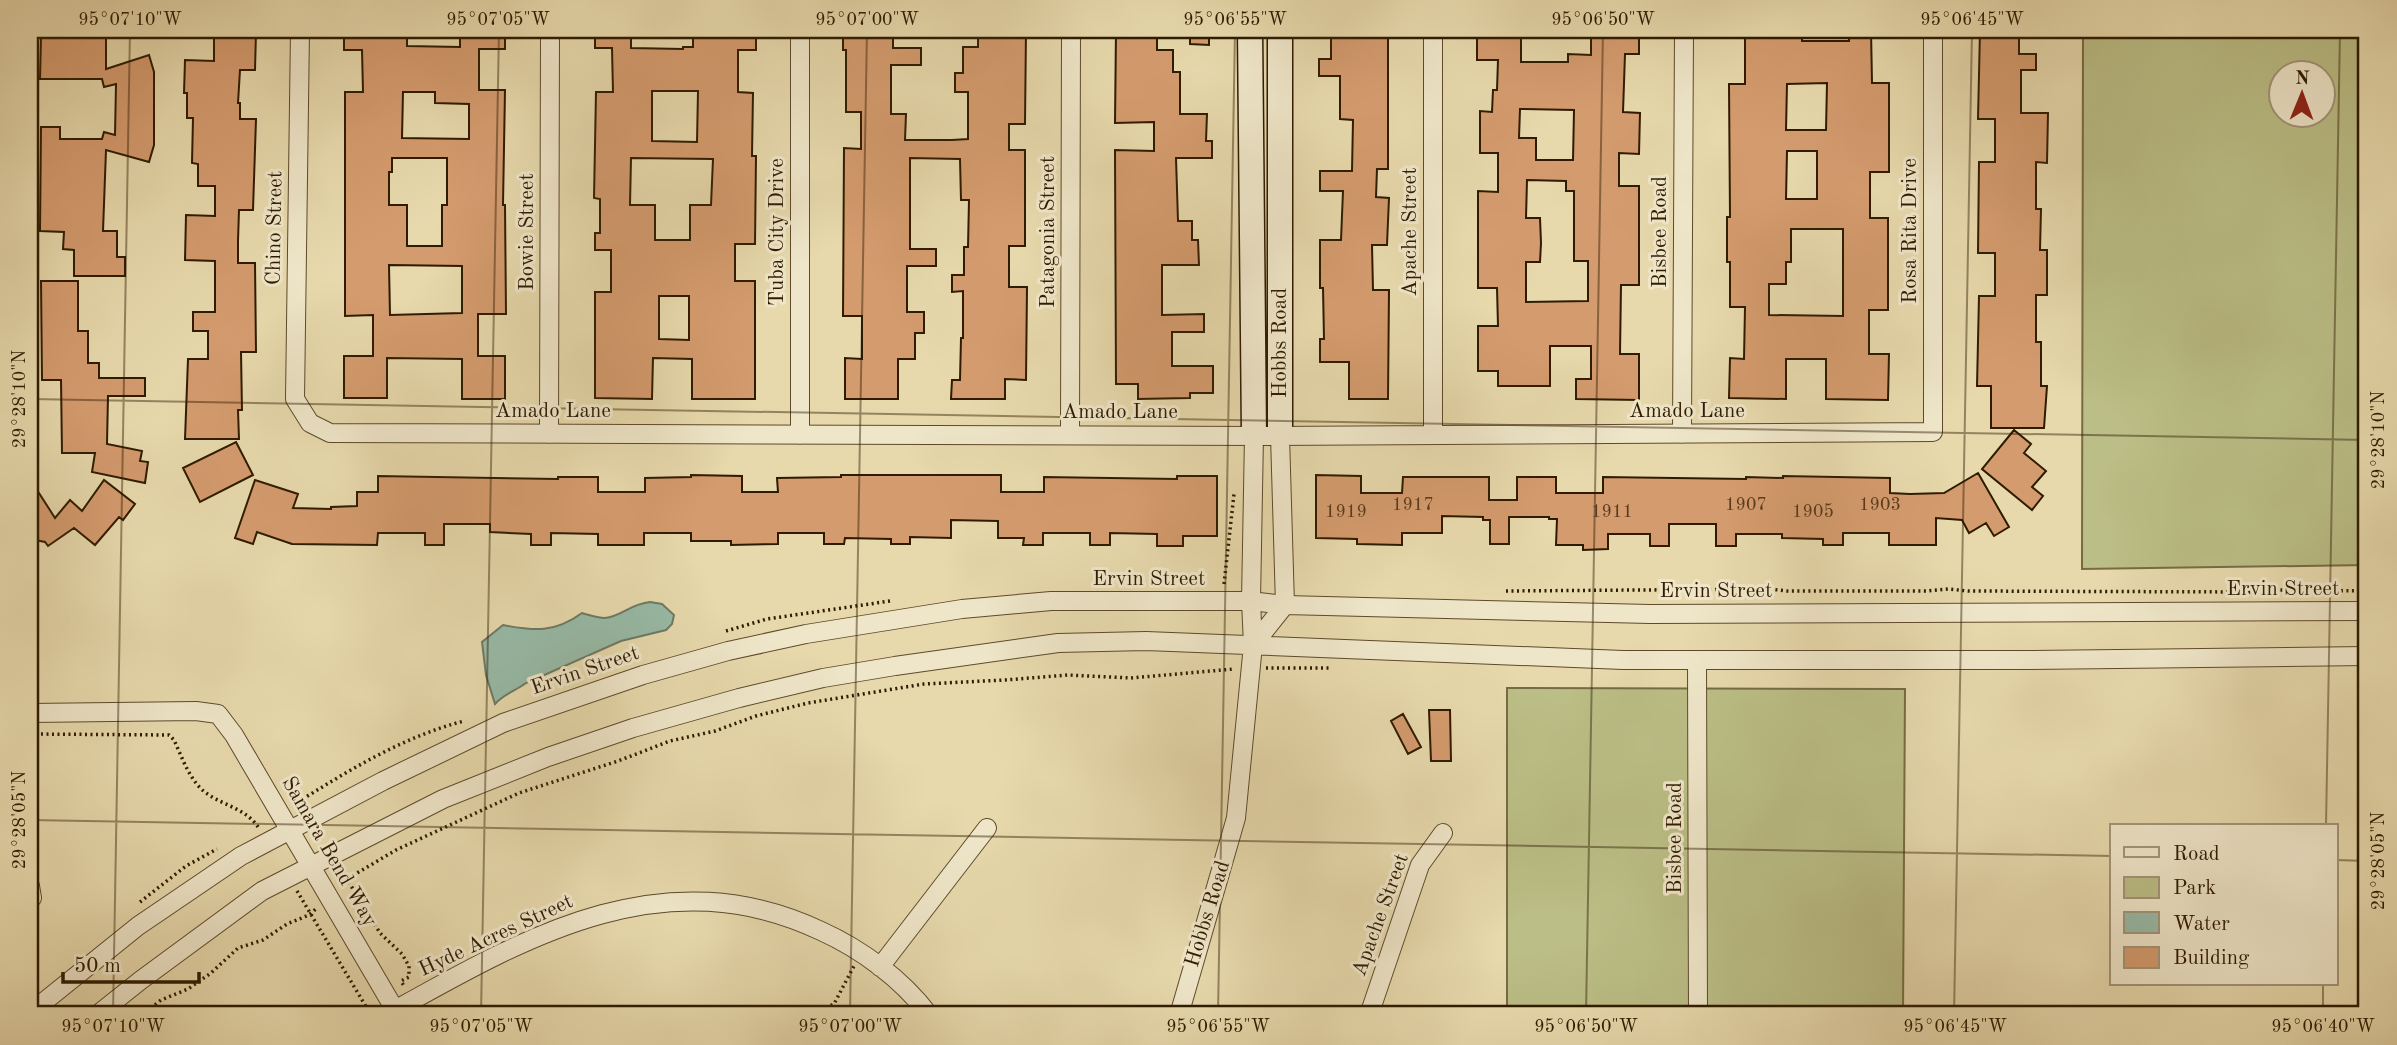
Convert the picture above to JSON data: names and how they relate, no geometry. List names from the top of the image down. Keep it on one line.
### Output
{"streets":{"street":["Chino Street","Rosa Rita Drive","Bowie Street","Tuba City Drive","Patagonia Street","Apache Street","Bisbee Road","Hobbs Road","Amado Lane","Ervin Street","Samara Bend Way","Hyde Acres Street"]},"crossings":[["Chino Street","Amado Lane"],["Rosa Rita Drive","Amado Lane"],["Bowie Street","Amado Lane"],["Tuba City Drive","Amado Lane"],["Patagonia Street","Amado Lane"],["Apache Street","Amado Lane"],["Bisbee Road","Amado Lane"],["Hobbs Road","Amado Lane"],["Hobbs Road","Ervin Street"],["Ervin Street","Samara Bend Way"],["Samara Bend Way","Hyde Acres Street"]],"house_numbers":["1917","1907","1903","1919","1911","1905"],"legend":["Road","Park","Water","Building"],"scale_bar":"50 m","north":"top","coordinates":["95°07'10\"W","95°07'05\"W","95°07'00\"W","95°06'55\"W","95°06'50\"W","95°06'45\"W","29°28'10\"N","29°28'05\"N","95°06'40\"W"]}
